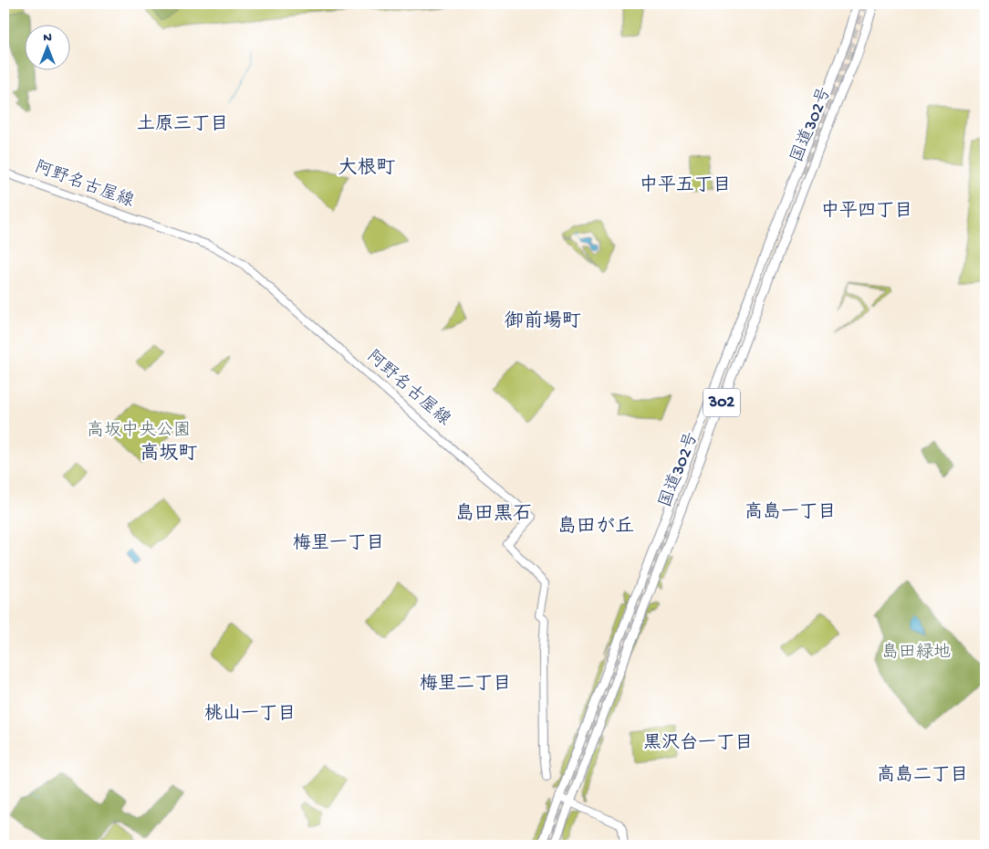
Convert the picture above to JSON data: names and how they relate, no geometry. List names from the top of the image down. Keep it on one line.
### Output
{"streets":{"highway":["国道302号","302"],"main road":["阿野名古屋線"]},"districts":["土原三丁目","大根町","中平五丁目","中平四丁目","御前場町","高坂町","高島一丁目","島田黒石","島田が丘","梅里一丁目","梅里二丁目","桃山一丁目","黒沢台一丁目","高島二丁目"],"parks":["高坂中央公園","島田緑地"],"north":"top"}
